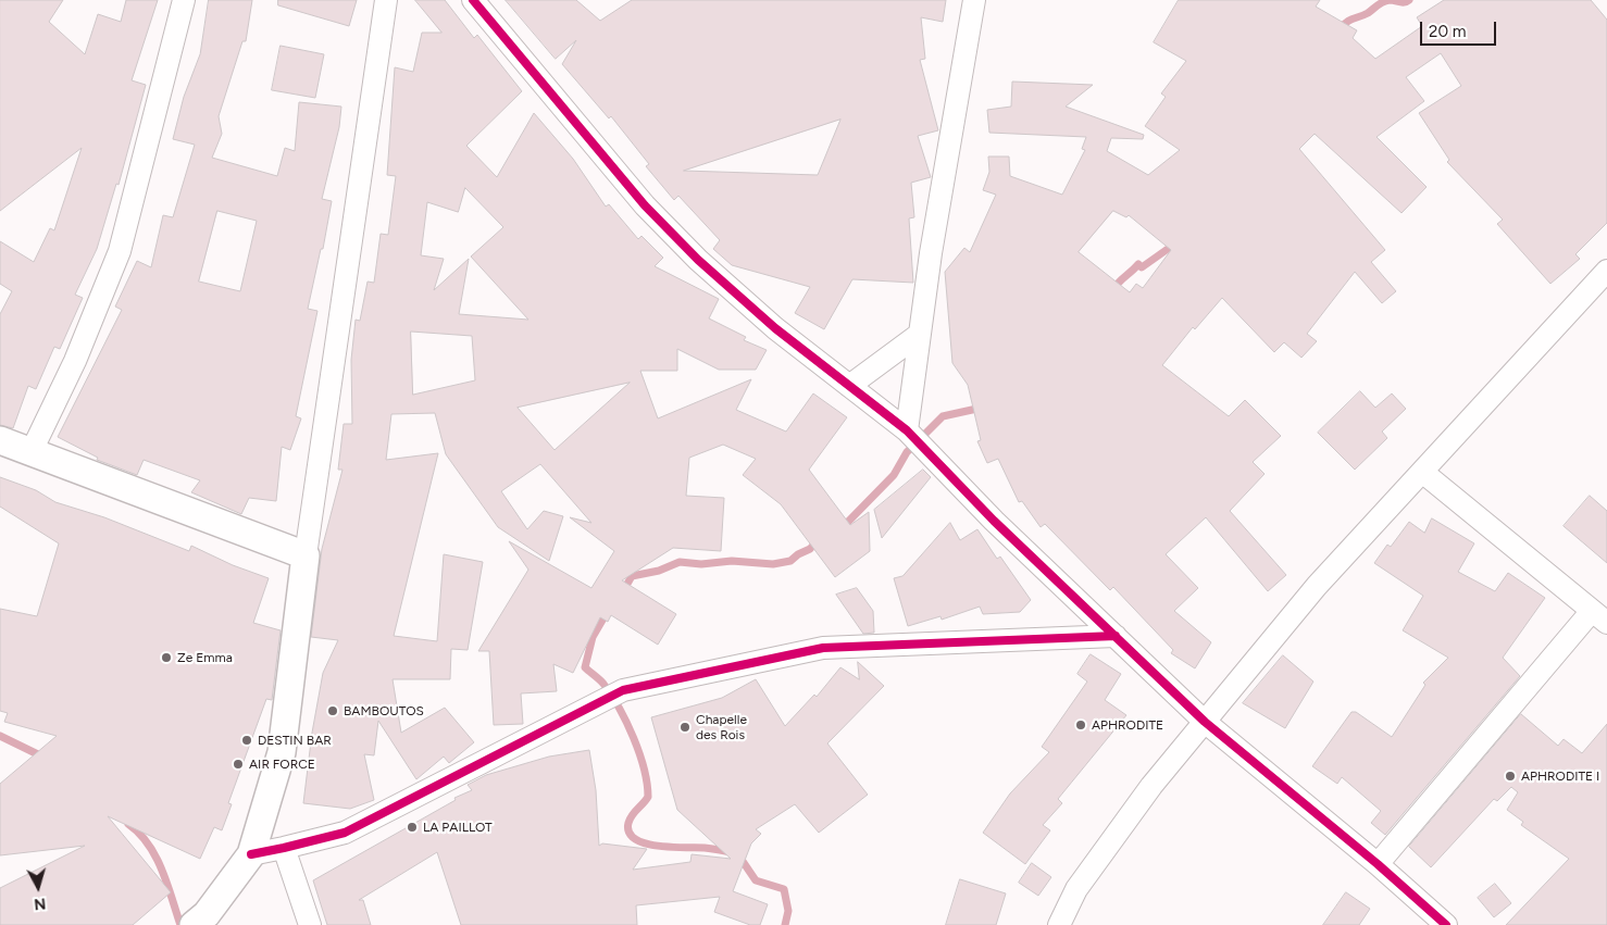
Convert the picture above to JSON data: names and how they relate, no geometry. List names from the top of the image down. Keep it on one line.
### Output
{"places":["Ze Emma","BAMBOUTOS","APHRODITE","Chapelle des Rois","DESTIN BAR","AIR FORCE","APHRODITE I","LA PAILLOT"],"scale_bar":"20 m","north":"bottom"}
